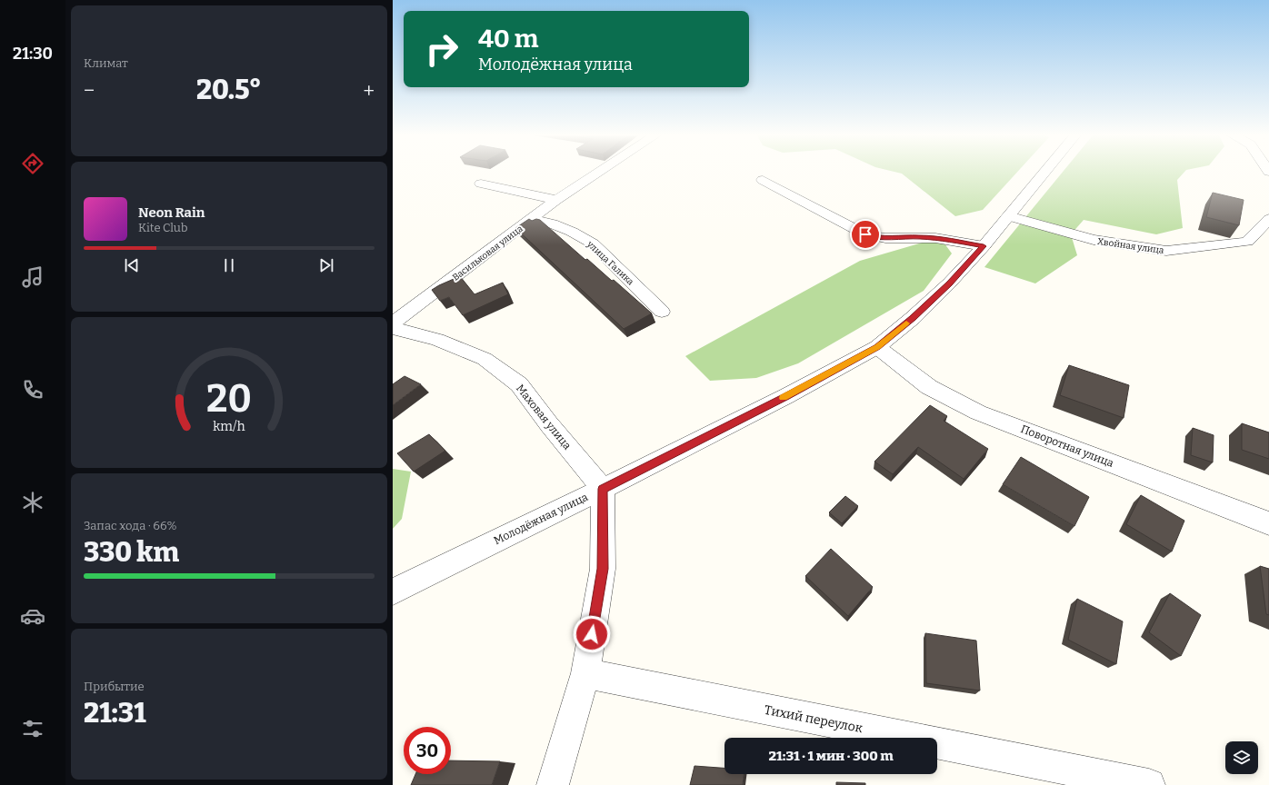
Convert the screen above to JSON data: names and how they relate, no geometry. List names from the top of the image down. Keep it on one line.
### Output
{"streets":{"street":["Хвойная улица","Васильковая улица","улица Галика","Маховая улица","Поворотная улица","Молодёжная улица","Тихий переулок"]},"crossings":[["Хвойная улица","Молодёжная улица"],["Васильковая улица","улица Галика"],["Маховая улица","Молодёжная улица"],["Поворотная улица","Молодёжная улица"]],"page":{"tabs":"21:30","tile":["Климат",["Запас хода · 66%","330 km"],["Прибытие","21:31"]],"turn":["40 m","Молодёжная улица"],"heat":["−","20.5°","+"],"song":["Neon Rain","Kite Club"],"limit":"30","trip":"21:31 · 1 мин · 300 m","gauge":["20","km/h"]}}
